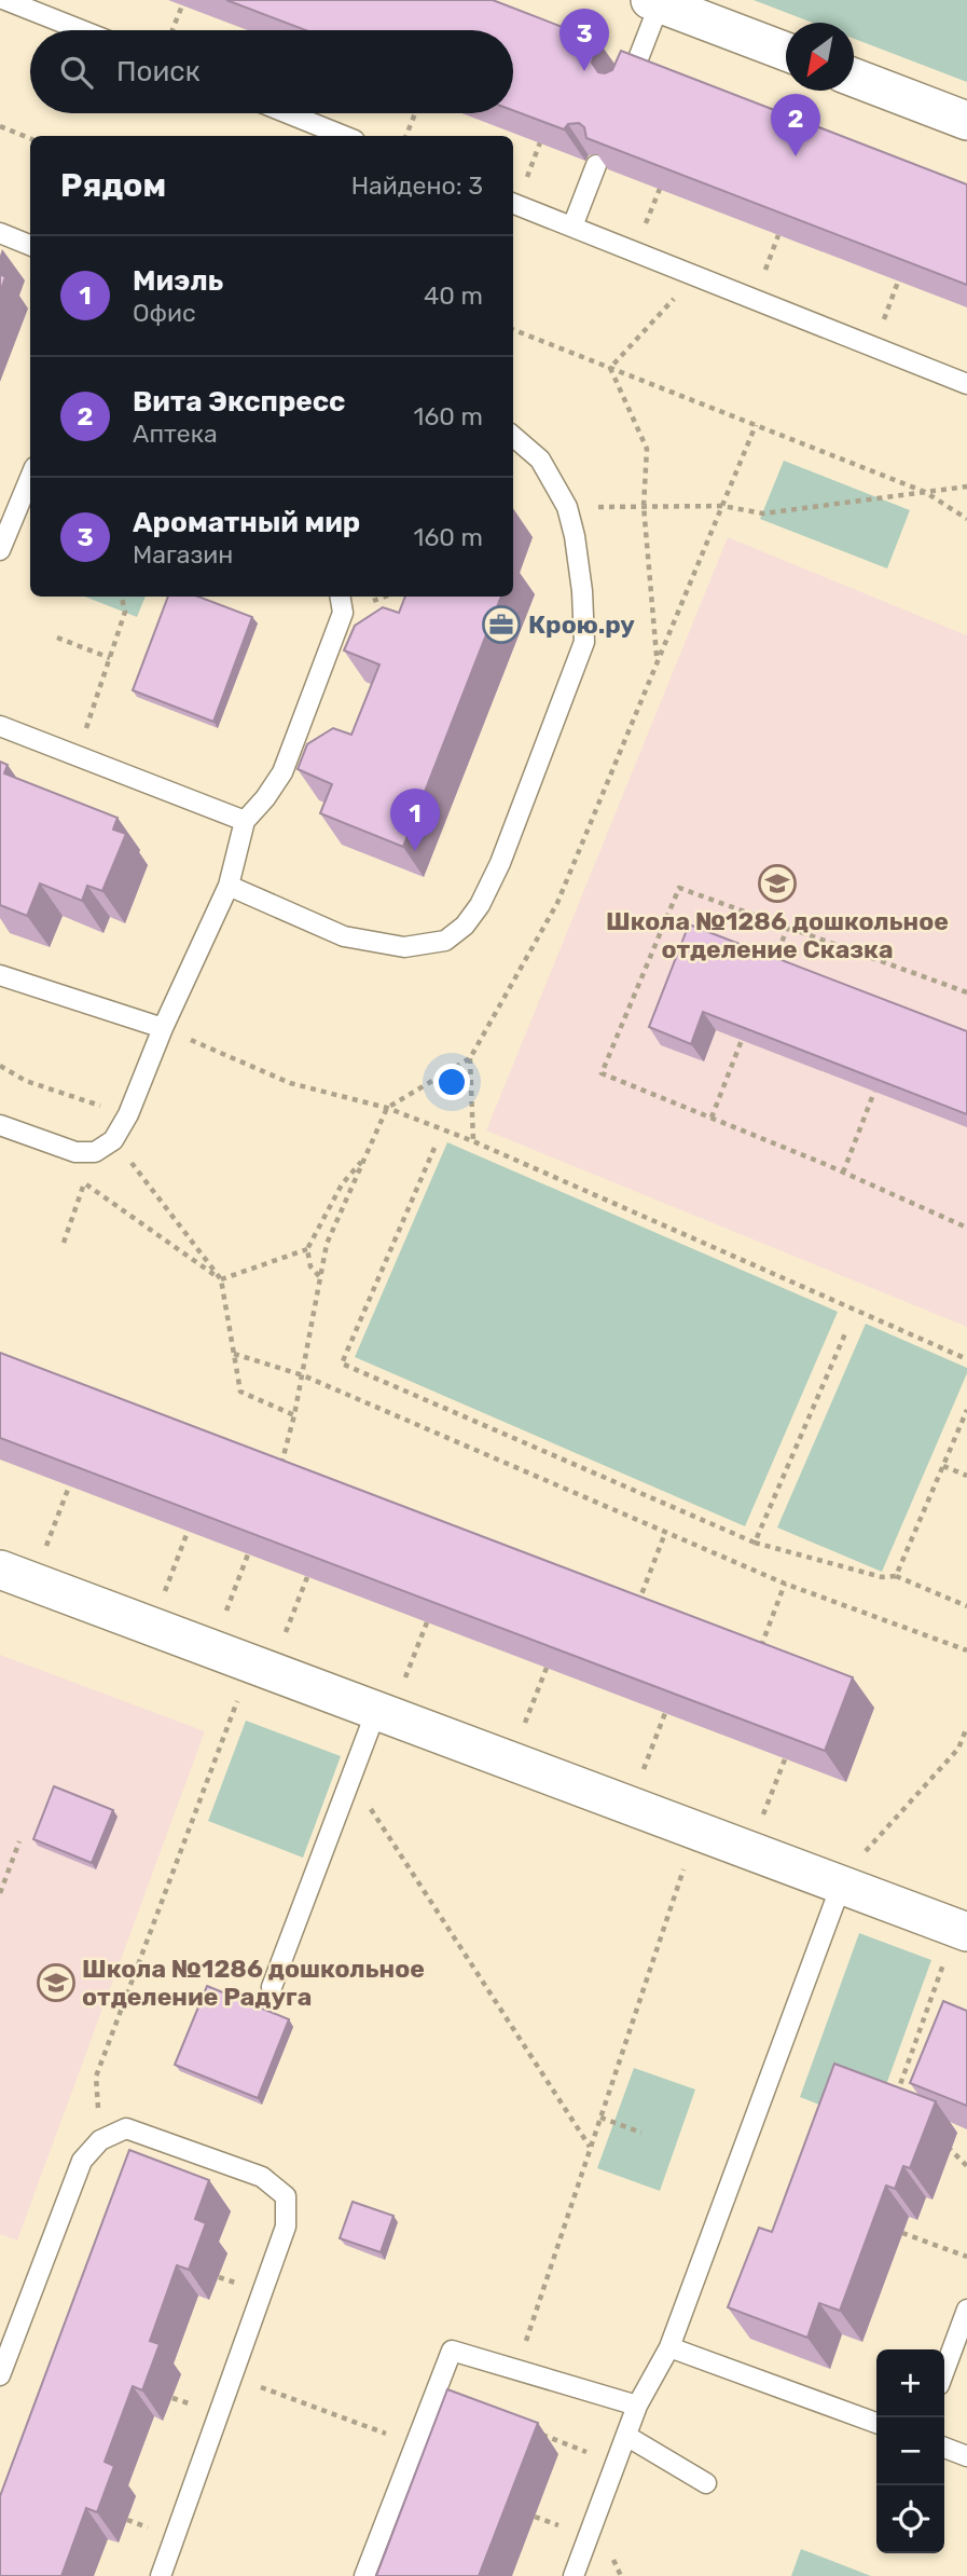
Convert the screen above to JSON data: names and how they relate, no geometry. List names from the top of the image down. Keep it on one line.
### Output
{"places":{"office":["Крою.ру"],"school or university":["Школа №1286 дошкольное отделение Сказка","Школа №1286 дошкольное отделение Радуга"]},"north":"bottom left","page":{"pins":["3","2","1"],"search":"Поиск","heading":["Рядом","Найдено: 3"],"list":[{"mark":"1","name":"Миэль","note":"Офис","value":"40 m"},{"mark":"2","name":"Вита Экспресс","note":"Аптека","value":"160 m"},{"mark":"3","name":"Ароматный мир","note":"Магазин","value":"160 m"}],"map_buttons":["+","−"]}}
